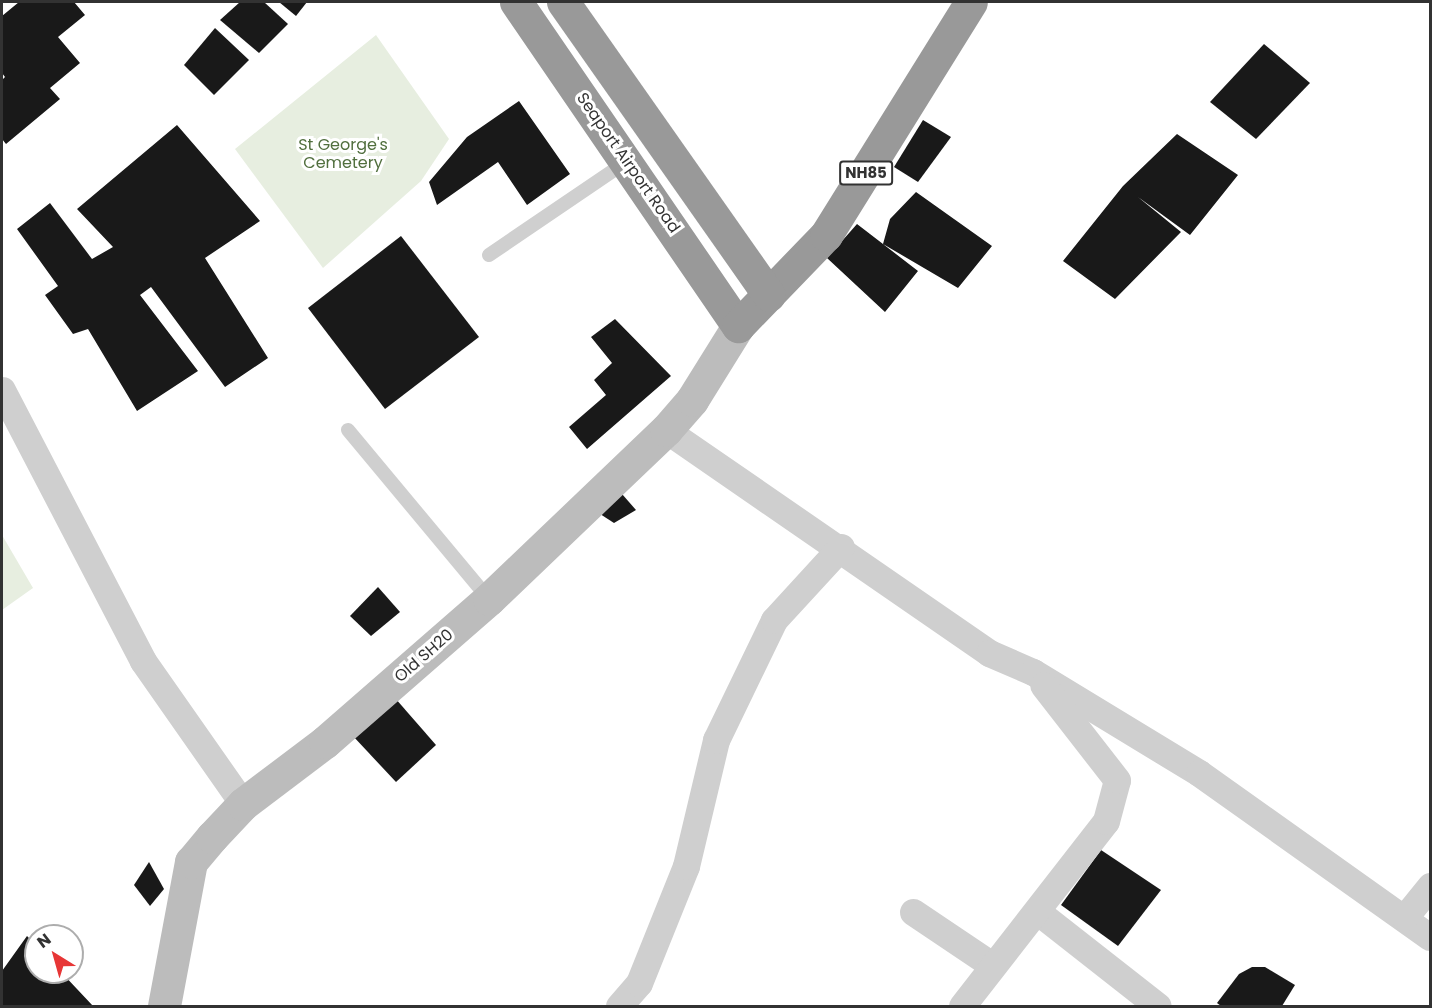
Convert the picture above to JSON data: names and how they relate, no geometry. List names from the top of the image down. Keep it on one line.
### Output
{"streets":{"highway":["Seaport Airport Road","NH85"],"main road":["Old SH20"]},"crossings":[["Seaport Airport Road","NH85"],["Seaport Airport Road","Old SH20"],["NH85","Old SH20"]],"parks":["St George's Cemetery"],"north":"top left"}
